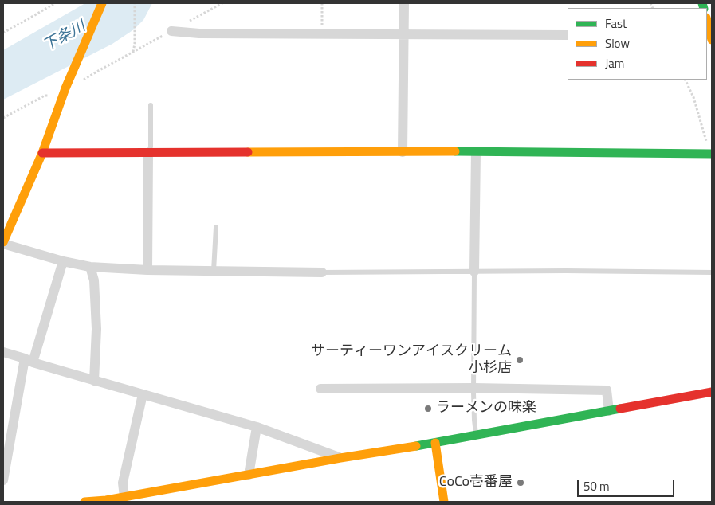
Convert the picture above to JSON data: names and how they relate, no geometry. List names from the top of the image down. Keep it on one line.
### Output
{"water":["下条川"],"places":["サーティーワンアイスクリーム 小杉店","ラーメンの味楽","CoCo壱番屋"],"legend":["Fast","Slow","Jam"],"scale_bar":"50 m"}
